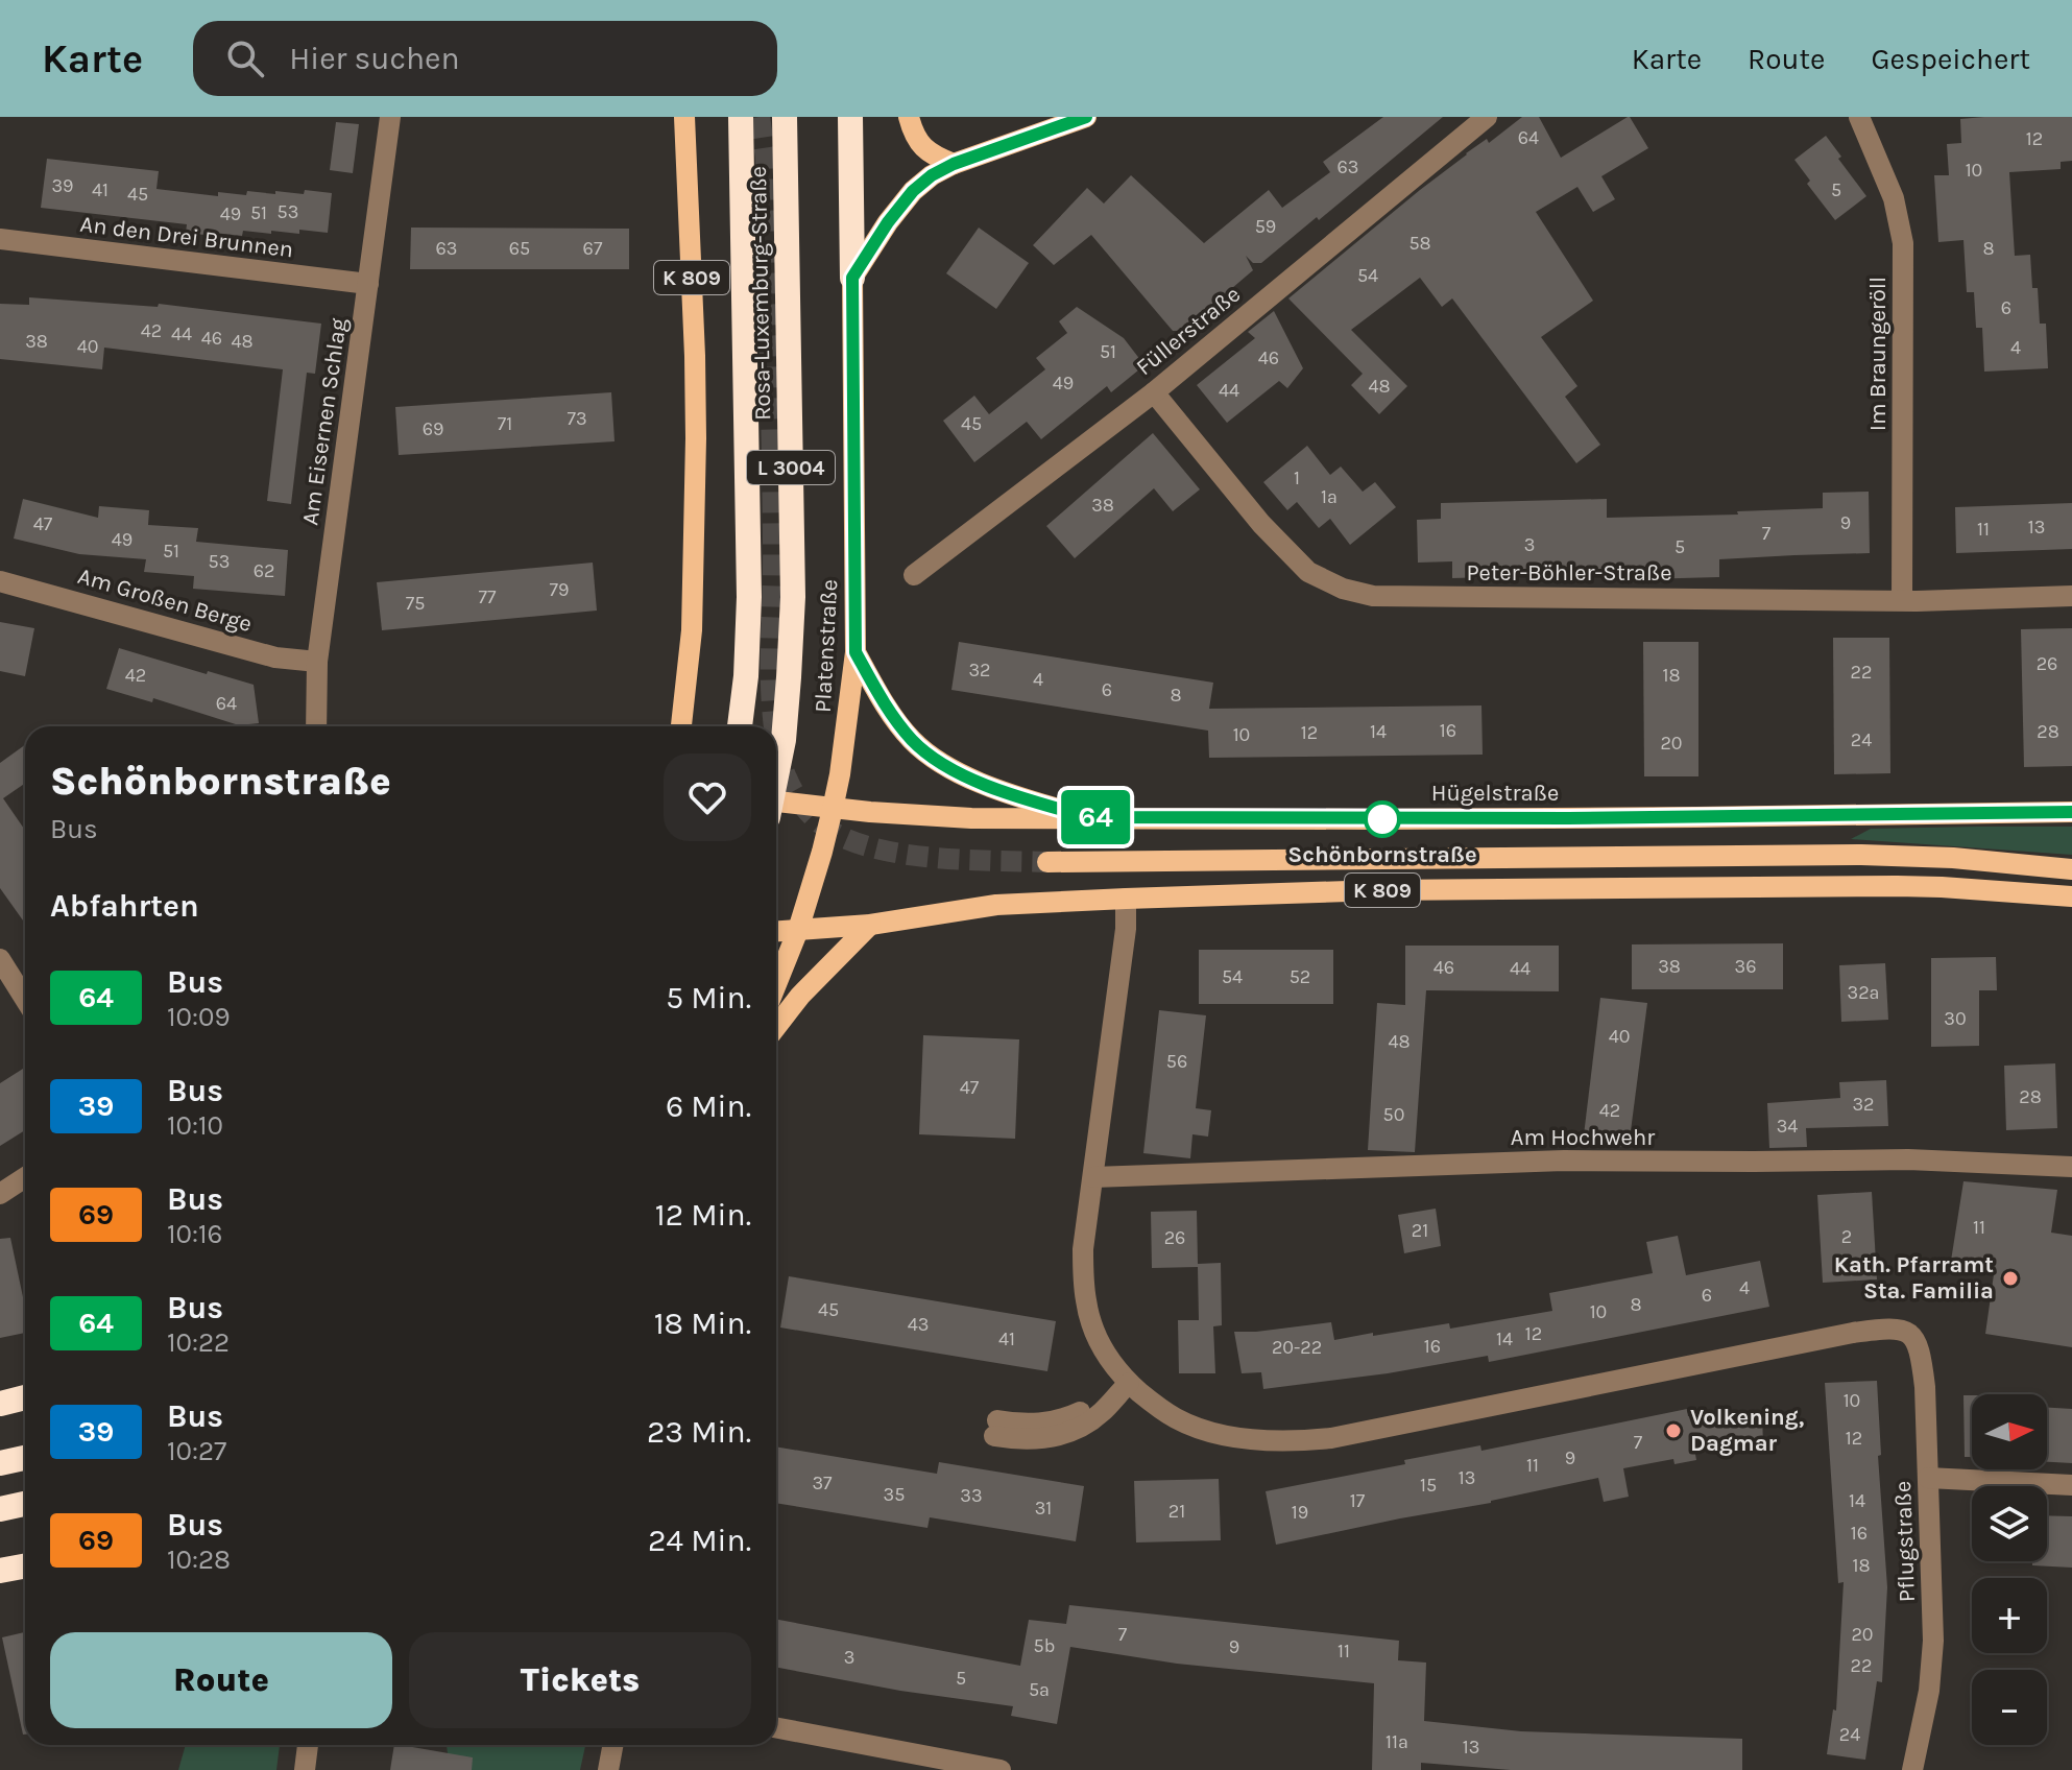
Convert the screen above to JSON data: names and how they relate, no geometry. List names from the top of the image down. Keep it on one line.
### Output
{"streets":{"highway":["Rosa-Luxemburg-Straße","L 3004"],"main road":["K 809","Platenstraße","Hügelstraße"],"street":["An den Drei Brunnen","Füllerstraße","Im Braungeröll","Am Eisernen Schlag","Peter-Böhler-Straße","Am Großen Berge","Am Hochwehr","Pflugstraße"]},"crossings":[["An den Drei Brunnen","Am Eisernen Schlag"],["K 809","Platenstraße"],["Füllerstraße","Peter-Böhler-Straße"],["Im Braungeröll","Peter-Böhler-Straße"],["Am Eisernen Schlag","Am Großen Berge"],["Platenstraße","Hügelstraße"]],"places":["Schönbornstraße","Kath. Pfarramt Sta. Familia","Volkening, Dagmar"],"lines":["bus line 64"],"house_numbers":["64","12","63","10","39","41","5","45","53","51","49","59","58","63","65","67","8","54","6","42","44","46","38","48","40","4","51","46","49","48","44","73","71","45","69","1","1a","38","9","47","13","11","7","49","3","5","51","53","62","79","77","75","26","32","22","42","18","4","6","8","64","16","14","28","12","10","24","20","38","36","46","44","54","52","32a","30","40","48","56","47","28","32","42","50","34","11","21","2","26","4","6","8","45","10","43","12","41","14","16","20-22","10","12","7","9","11","13","37","15","35","33","17","14","31","21","19","16","18","7","20","5b","9","11","3","22","5","5a","24","11a","13"],"north":"right","page":{"header":"Karte","search":"Hier suchen","nav":["Karte","Route","Gespeichert"],"on_map":"64","heading":[["Schönbornstraße","Bus"],"Abfahrten"],"list":[{"mark":"64","name":"Bus","note":"10:09","value":"5 Min."},{"mark":"39","name":"Bus","note":"10:10","value":"6 Min."},{"mark":"69","name":"Bus","note":"10:16","value":"12 Min."},{"mark":"64","name":"Bus","note":"10:22","value":"18 Min."},{"mark":"39","name":"Bus","note":"10:27","value":"23 Min."},{"mark":"69","name":"Bus","note":"10:28","value":"24 Min."}],"map_buttons":["+","−"],"buttons":["Route","Tickets"]}}
